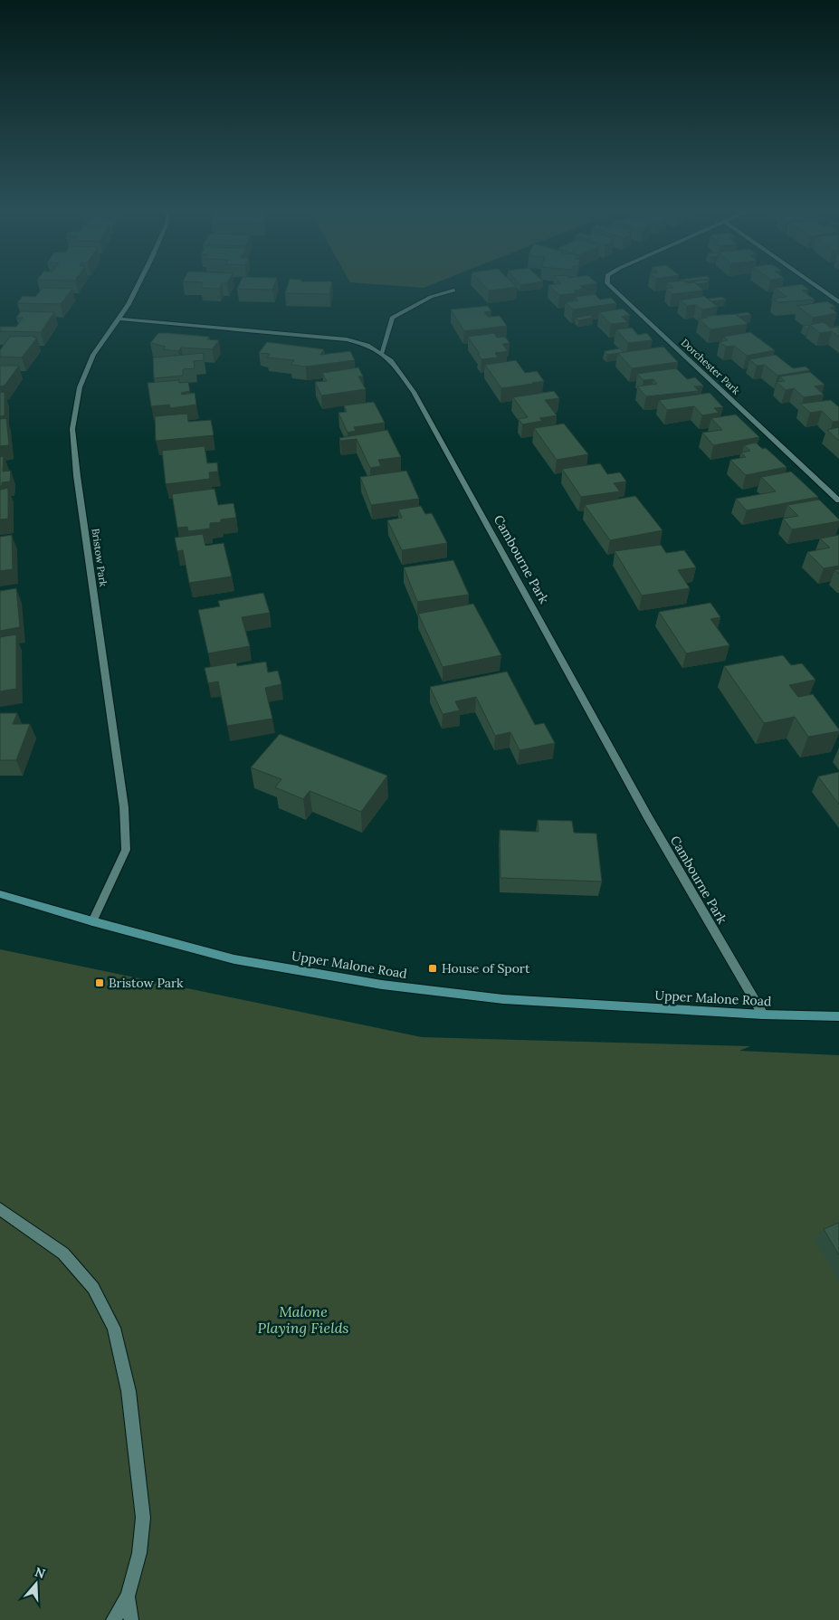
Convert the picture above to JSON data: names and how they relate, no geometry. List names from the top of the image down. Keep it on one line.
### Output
{"streets":{"main road":["Upper Malone Road"],"street":["Dorchester Park","Bristow Park","Cambourne Park"]},"crossings":[["Bristow Park","Cambourne Park"],["Bristow Park","Upper Malone Road"],["Cambourne Park","Upper Malone Road"]],"parks":["Malone Playing Fields"],"places":{"transit":["House of Sport","Bristow Park"]},"north":"top"}
